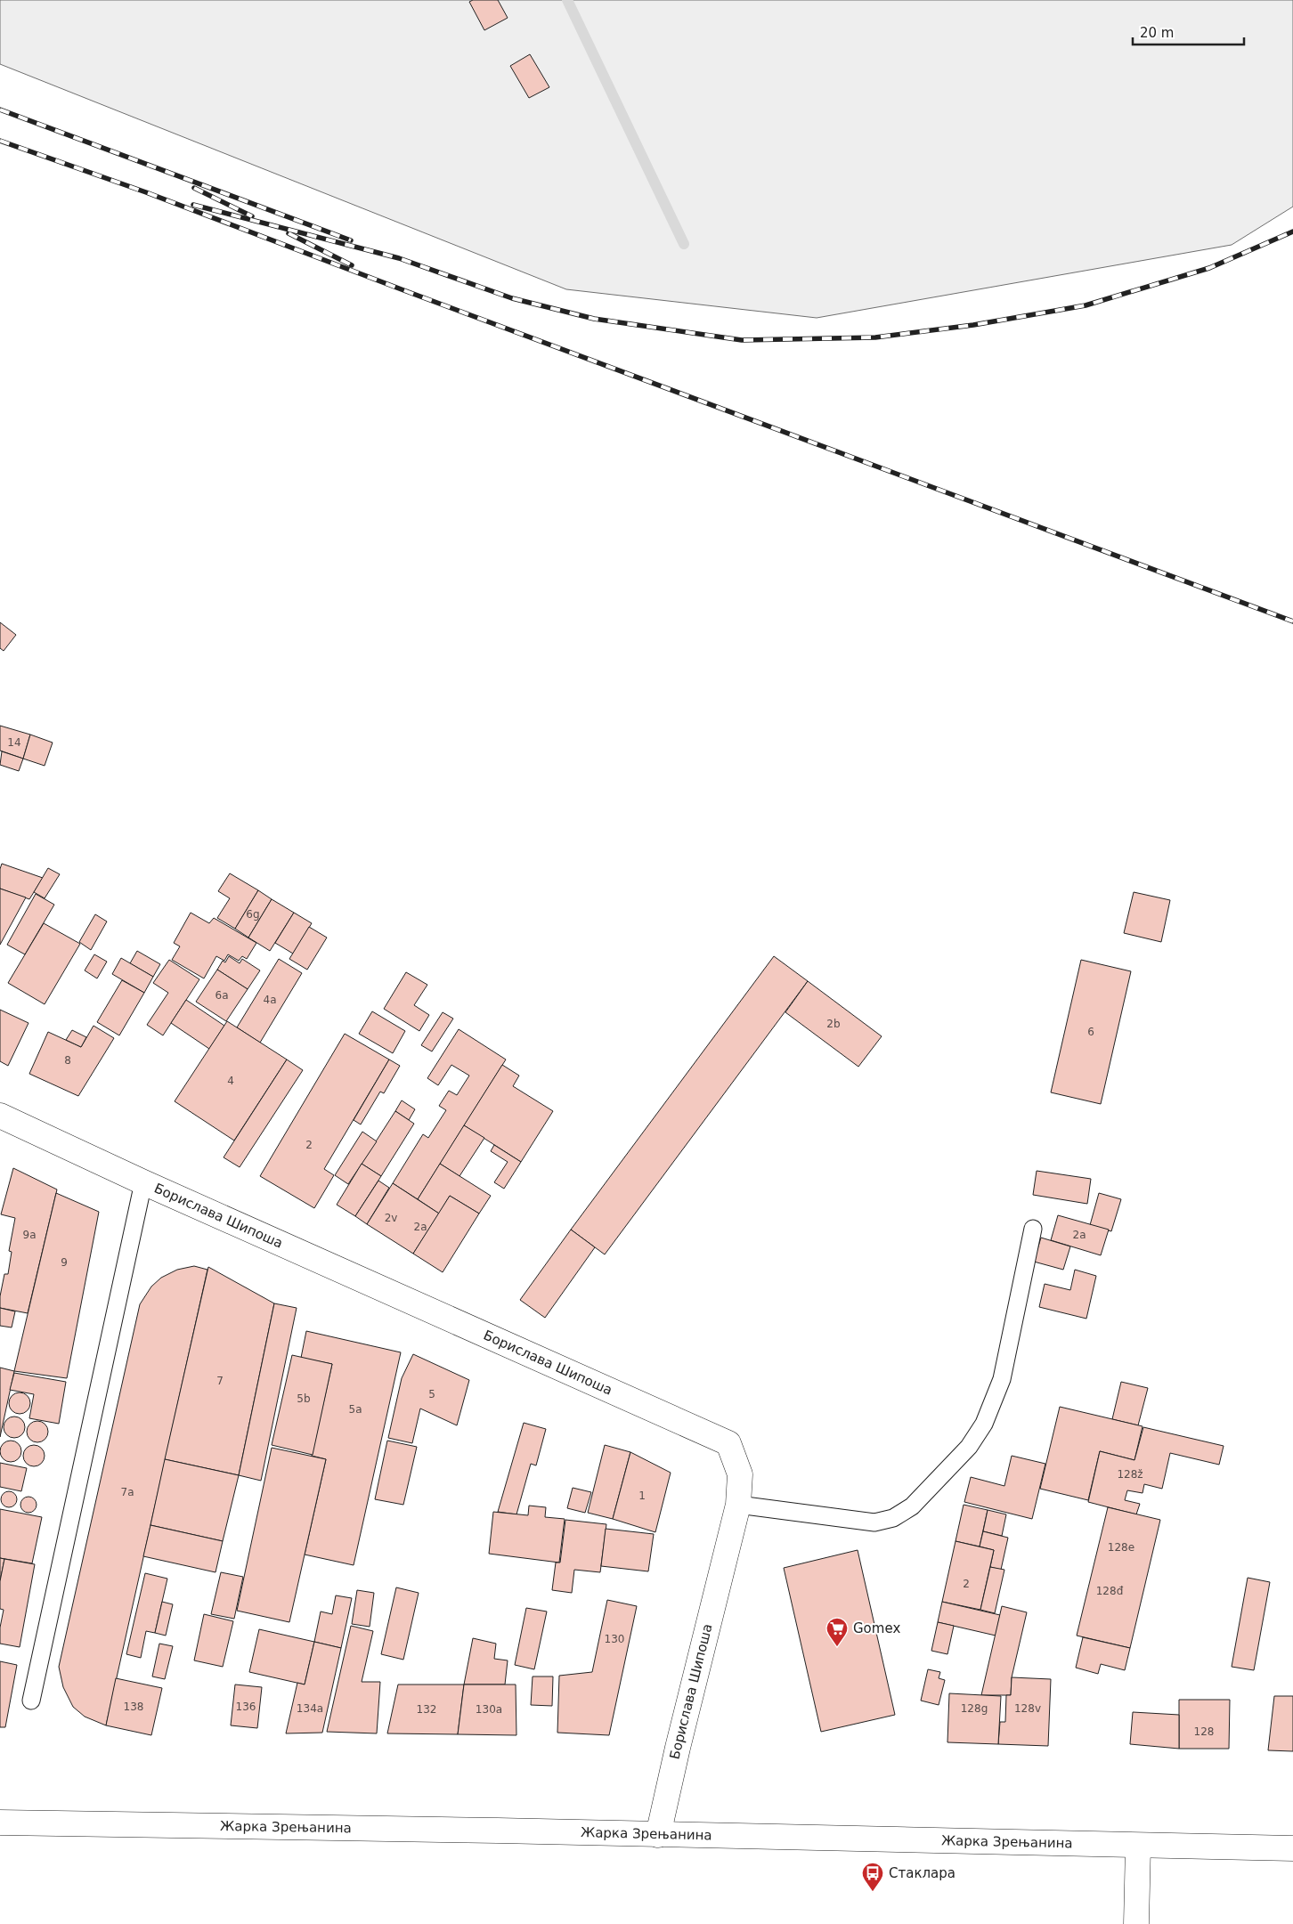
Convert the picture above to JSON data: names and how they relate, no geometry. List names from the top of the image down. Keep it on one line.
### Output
{"streets":{"street":["Борислава Шипоша","Жарка Зрењанина"]},"crossings":[["Борислава Шипоша","Жарка Зрењанина"]],"places":{"supermarket":["Gomex"],"bus stop":["Стаклара"]},"house_numbers":["14","6g","6a","4a","2b","6","8","4","2","2v","2a","9a","2a","9","7","5","5b","5a","128ž","7a","1","128e","2","128đ","130","138","136","134a","128g","128v","132","130a","128"],"scale_bar":"20 m"}
